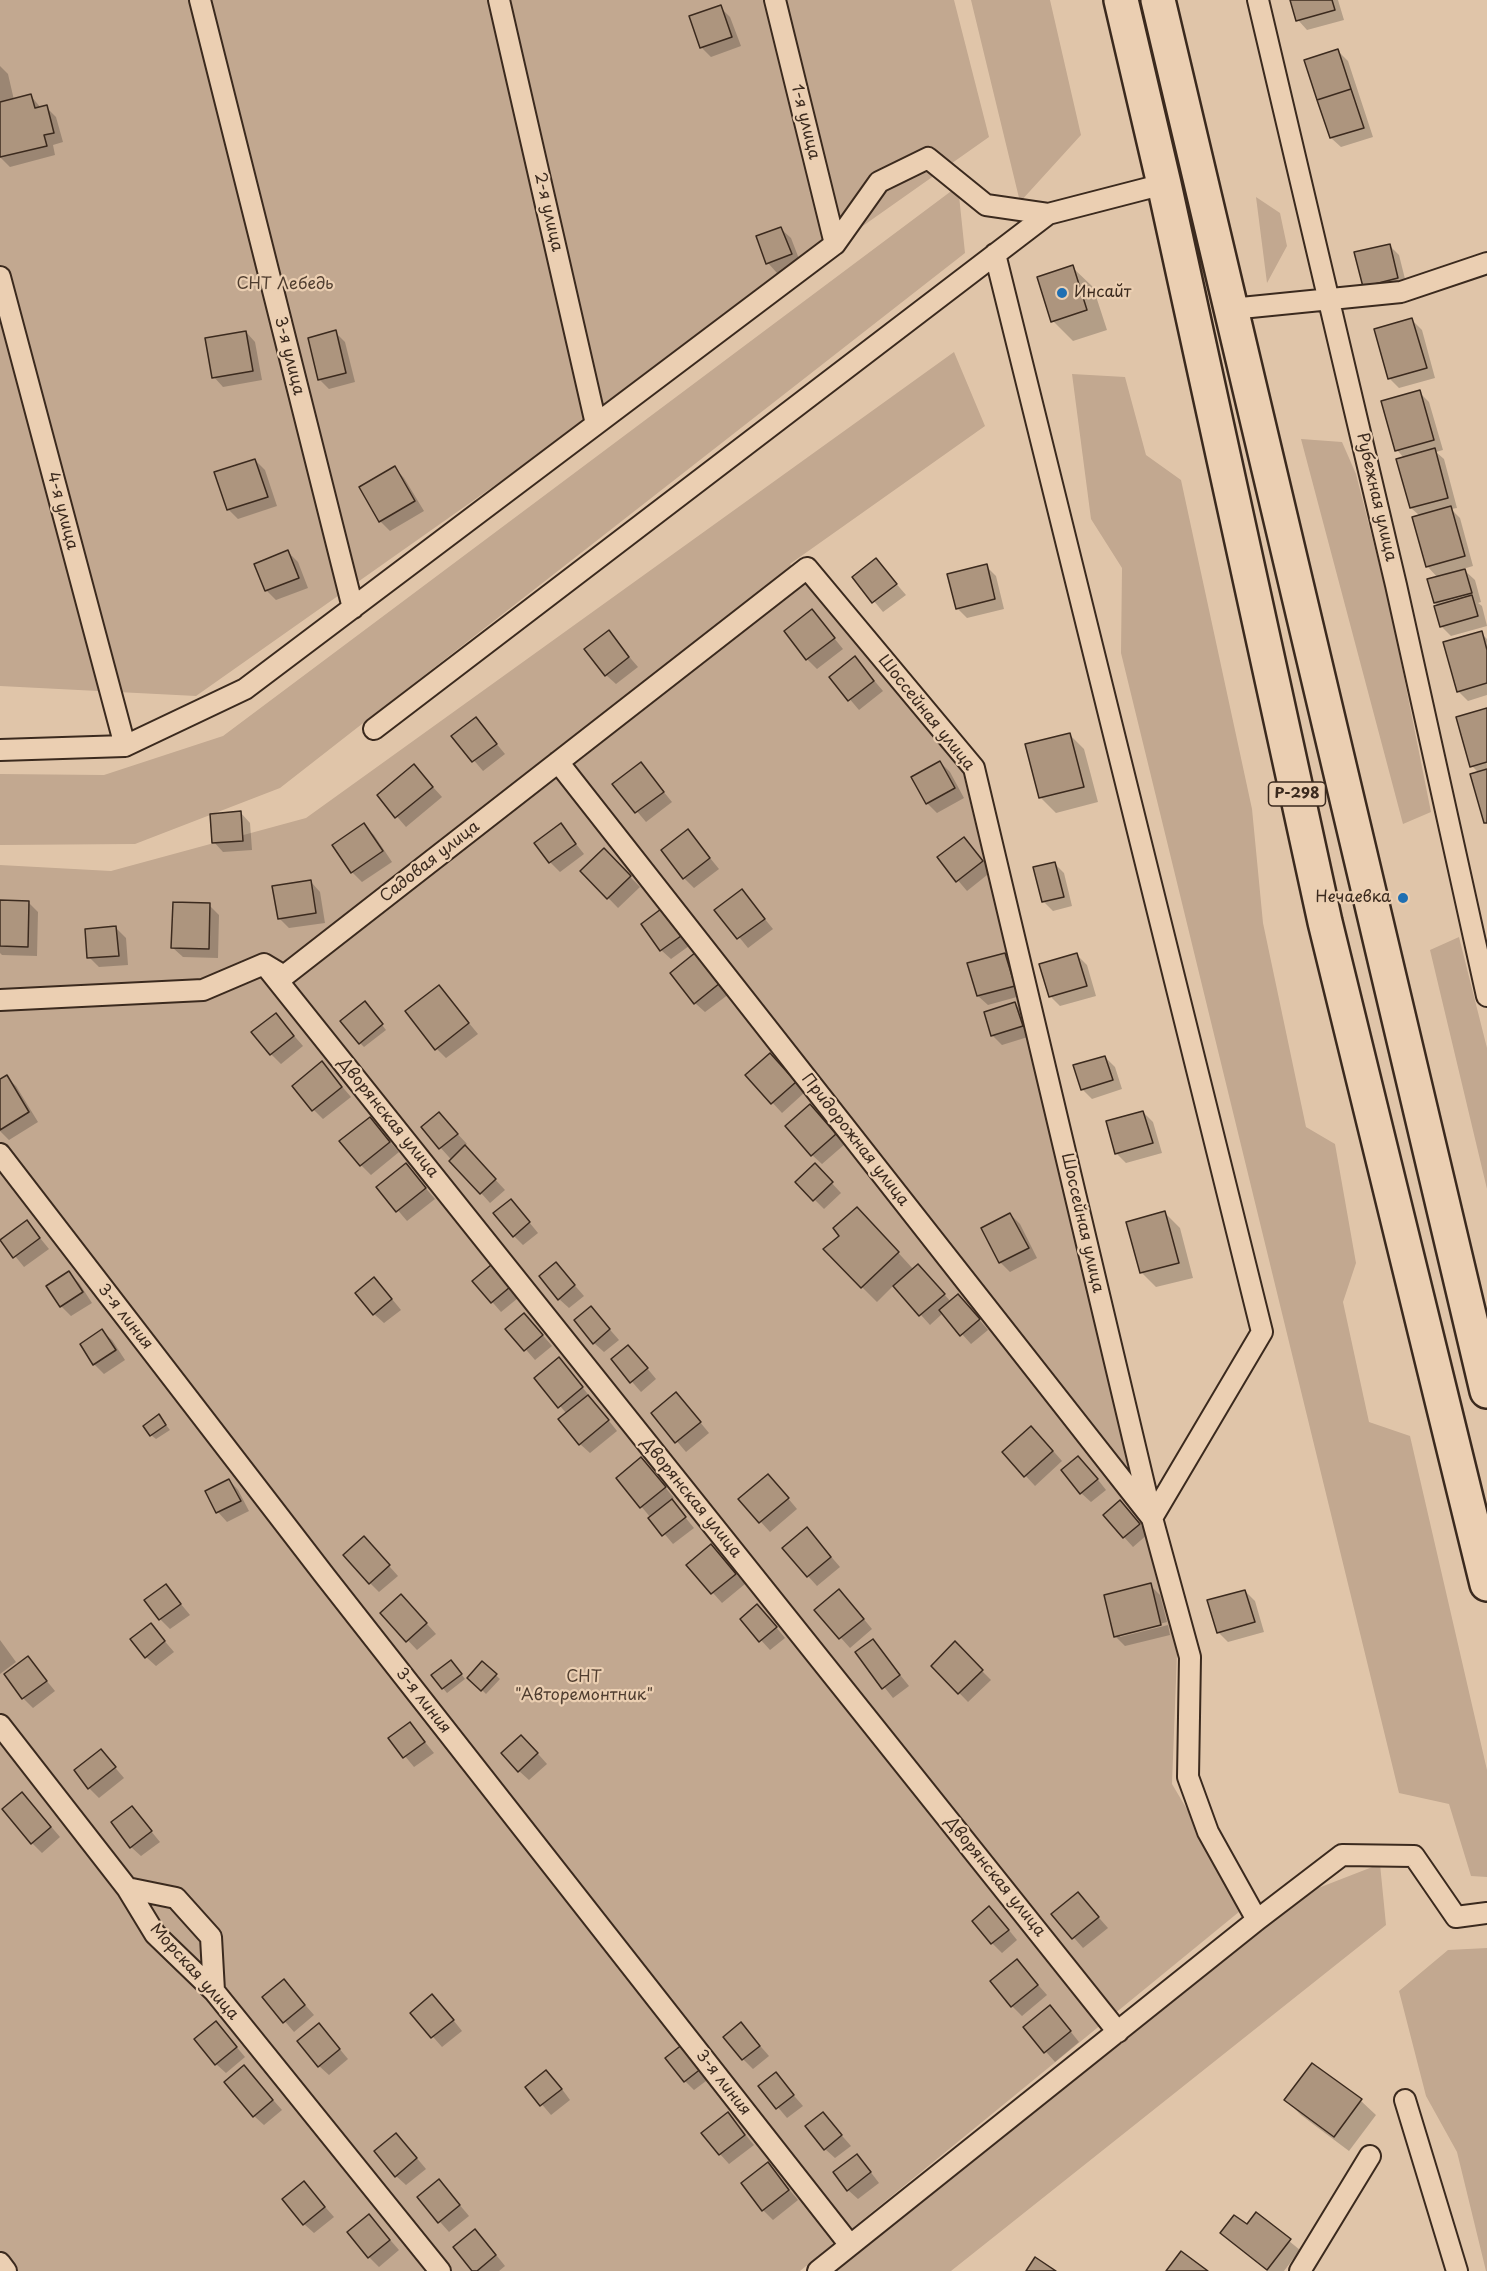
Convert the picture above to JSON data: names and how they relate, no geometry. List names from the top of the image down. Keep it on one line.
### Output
{"streets":{"highway":["Р-298"],"street":["1-я улица","2-я улица","3-я улица","Рубежная улица","4-я улица","Шоссейная улица","Садовая улица","Дворянская улица","Придорожная улица","3-я линия","Морская улица"]},"crossings":[["Шоссейная улица","Садовая улица"],["Шоссейная улица","Придорожная улица"],["Садовая улица","Дворянская улица"],["Садовая улица","Придорожная улица"]],"parks":["СНТ Лебедь","СНТ \"Авторемонтник\""],"places":["Инсайт","Нечаевка"]}
